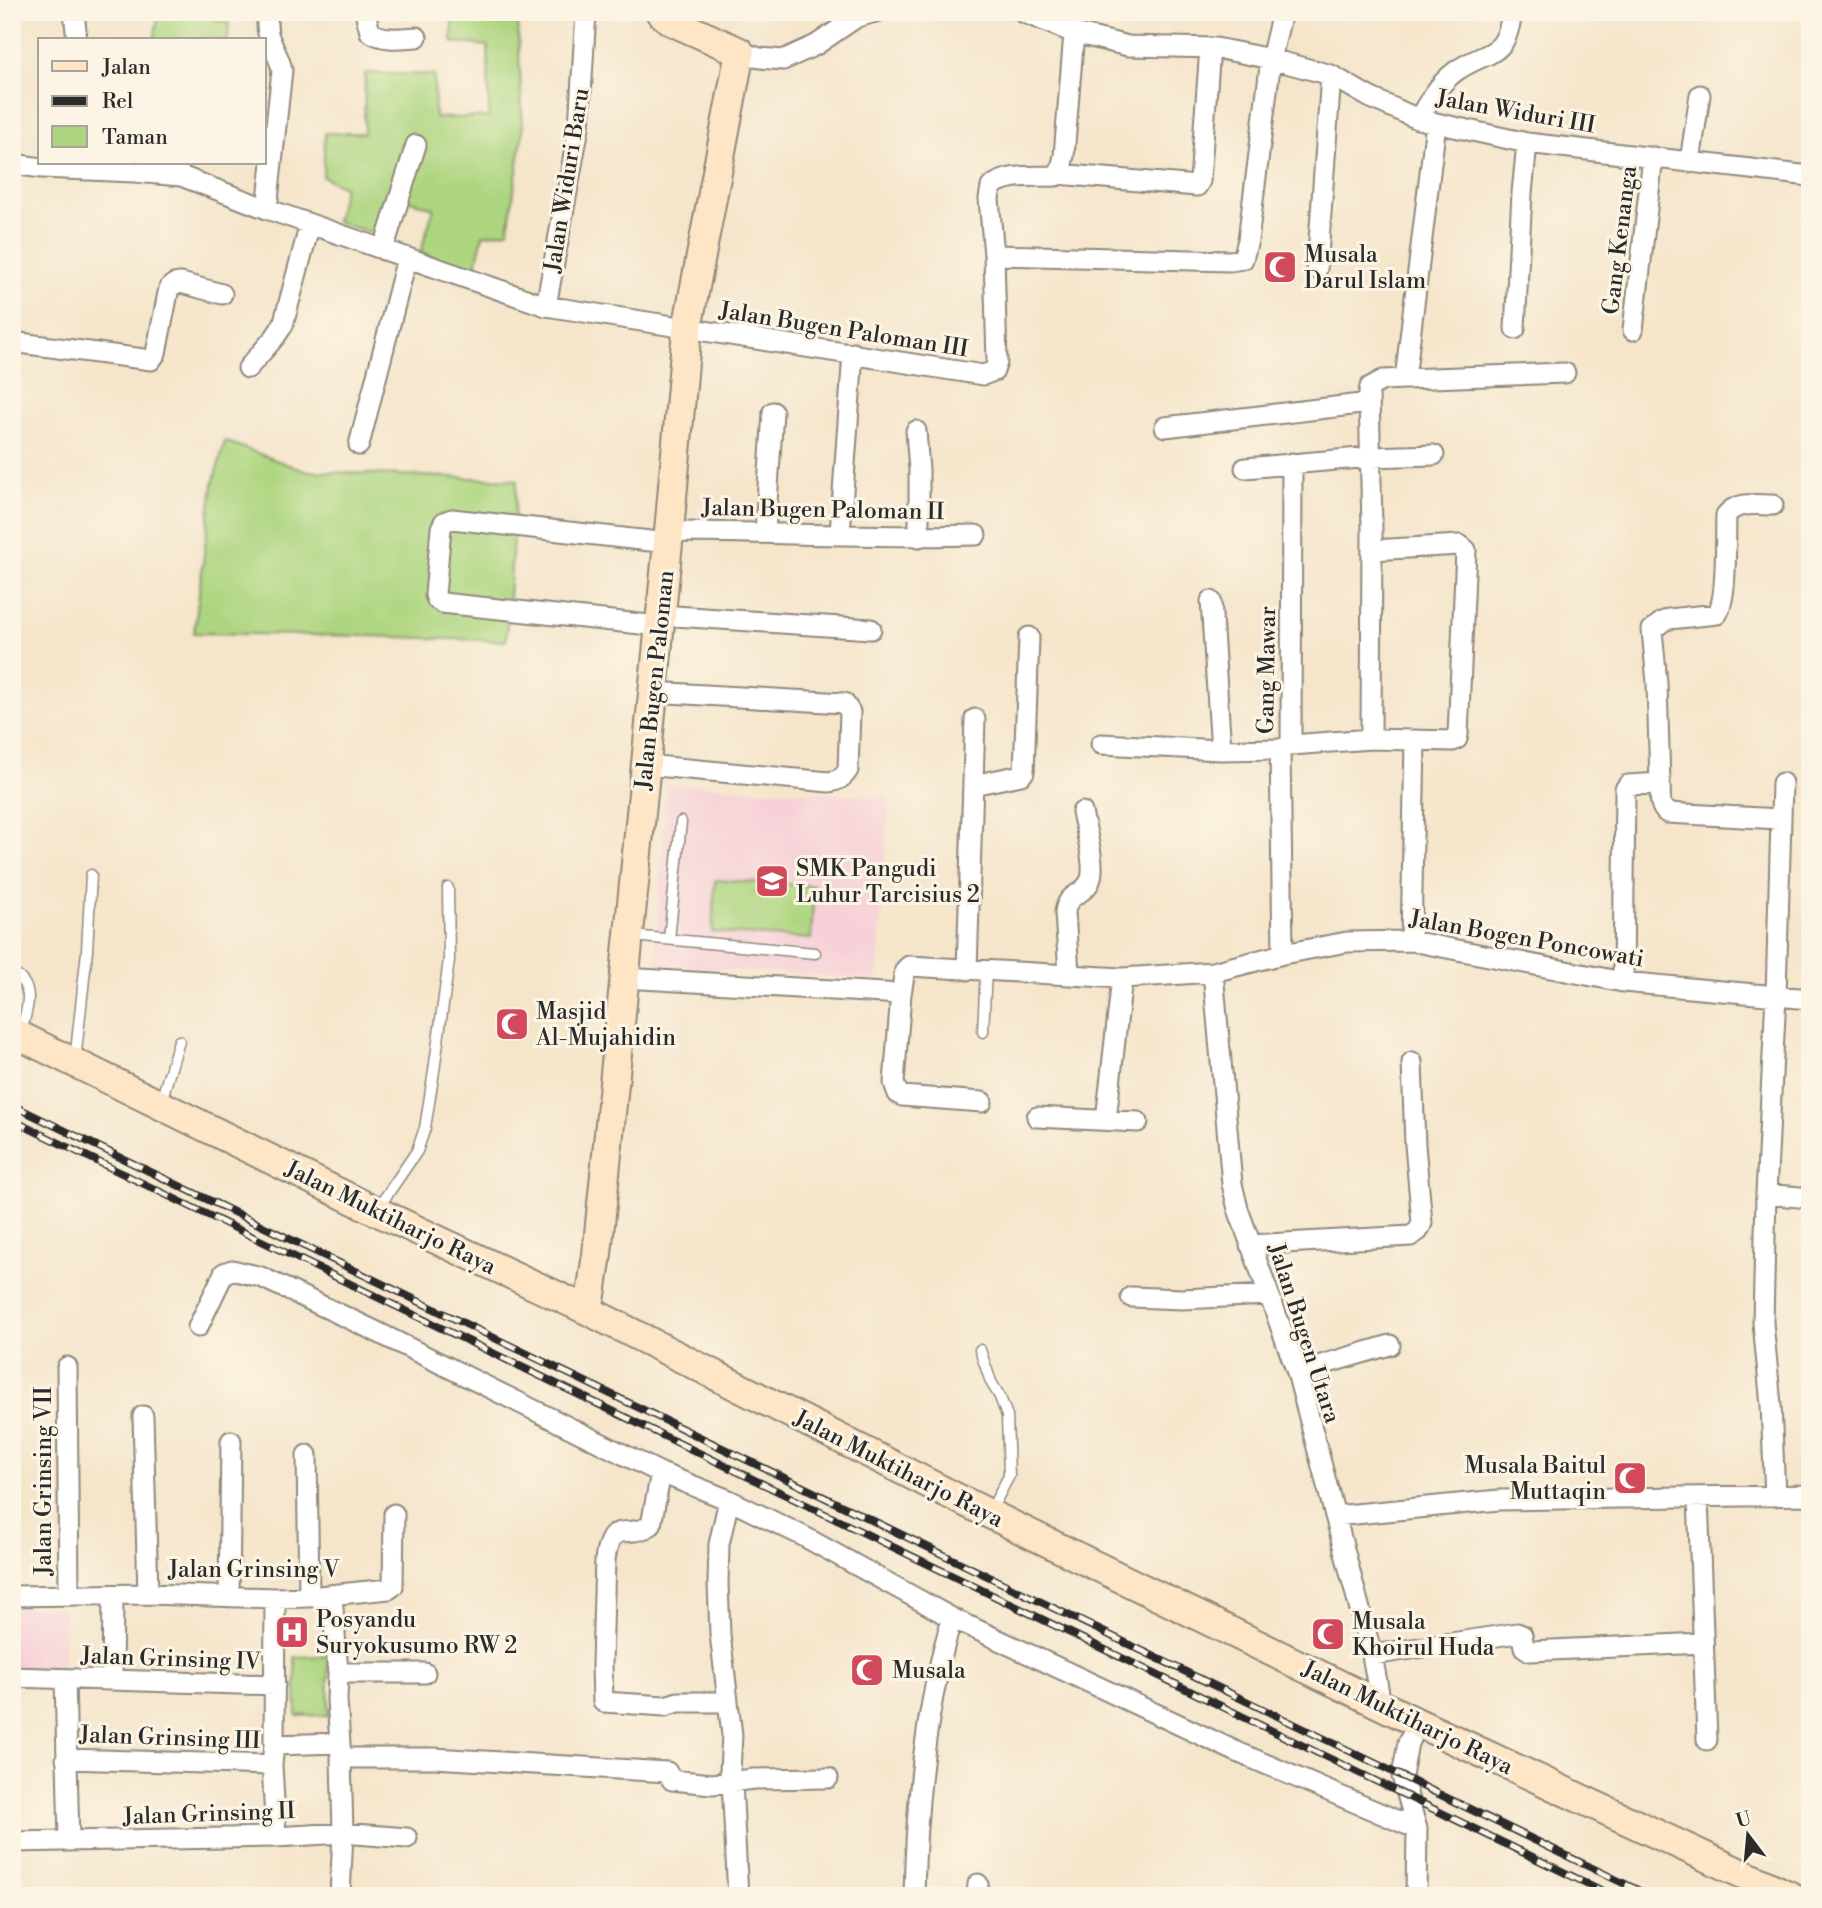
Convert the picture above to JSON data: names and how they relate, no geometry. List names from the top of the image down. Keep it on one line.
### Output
{"streets":{"street":["Jalan Widuri III","Jalan Widuri Baru","Gang Kenanga","Jalan Bugen Paloman III","Jalan Bugen Paloman II","Gang Mawar","Jalan Bugen Paloman","Jalan Bogen Poncowati","Jalan Muktiharjo Raya","Jalan Bugen Utara","Jalan Grinsing VII","Jalan Grinsing V","Jalan Grinsing IV","Jalan Grinsing III","Jalan Grinsing II"]},"crossings":[["Jalan Widuri III","Gang Kenanga"],["Jalan Widuri Baru","Jalan Bugen Paloman III"],["Jalan Bugen Paloman III","Jalan Bugen Paloman"],["Jalan Bugen Paloman II","Jalan Bugen Paloman"],["Gang Mawar","Jalan Bogen Poncowati"],["Jalan Bugen Paloman","Jalan Muktiharjo Raya"],["Jalan Bogen Poncowati","Jalan Bugen Utara"],["Jalan Muktiharjo Raya","Jalan Bugen Utara"],["Jalan Grinsing VII","Jalan Grinsing V"]],"places":{"mosque":["Musala Darul Islam","Masjid Al-Mujahidin","Musala Baitul Muttaqin","Musala Khoirul Huda","Musala"],"school or university":["SMK Pangudi Luhur Tarcisius 2"],"hospital":["Posyandu Suryokusumo RW 2"]},"legend":["Jalan","Rel","Taman"],"north":"top"}
